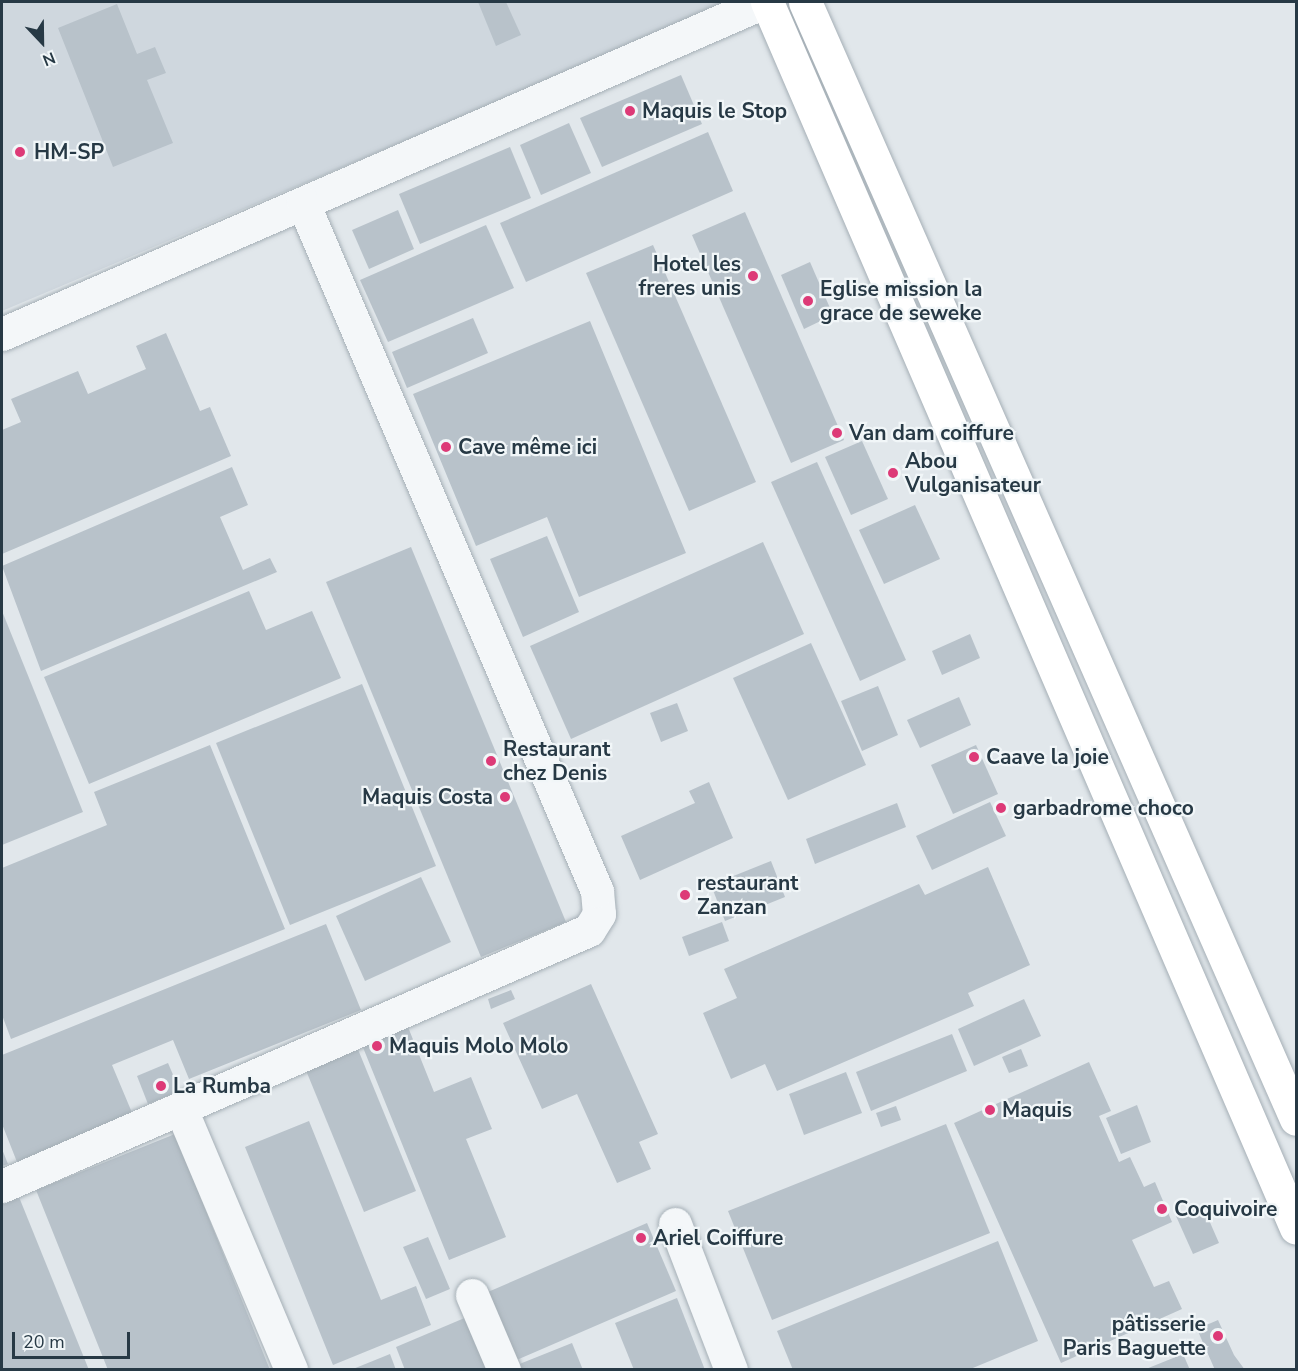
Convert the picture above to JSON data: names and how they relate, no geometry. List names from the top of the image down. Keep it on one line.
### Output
{"places":["Maquis le Stop","HM-SP","Hotel les freres unis","Eglise mission la grace de seweke","Van dam coiffure","Cave même ici","Abou Vulganisateur","Caave la joie","Restaurant chez Denis","Maquis Costa","garbadrome choco","restaurant Zanzan","Maquis Molo Molo","La Rumba","Maquis","Coquivoire","Ariel Coiffure","pâtisserie Paris Baguette"],"scale_bar":"20 m","north":"bottom"}
